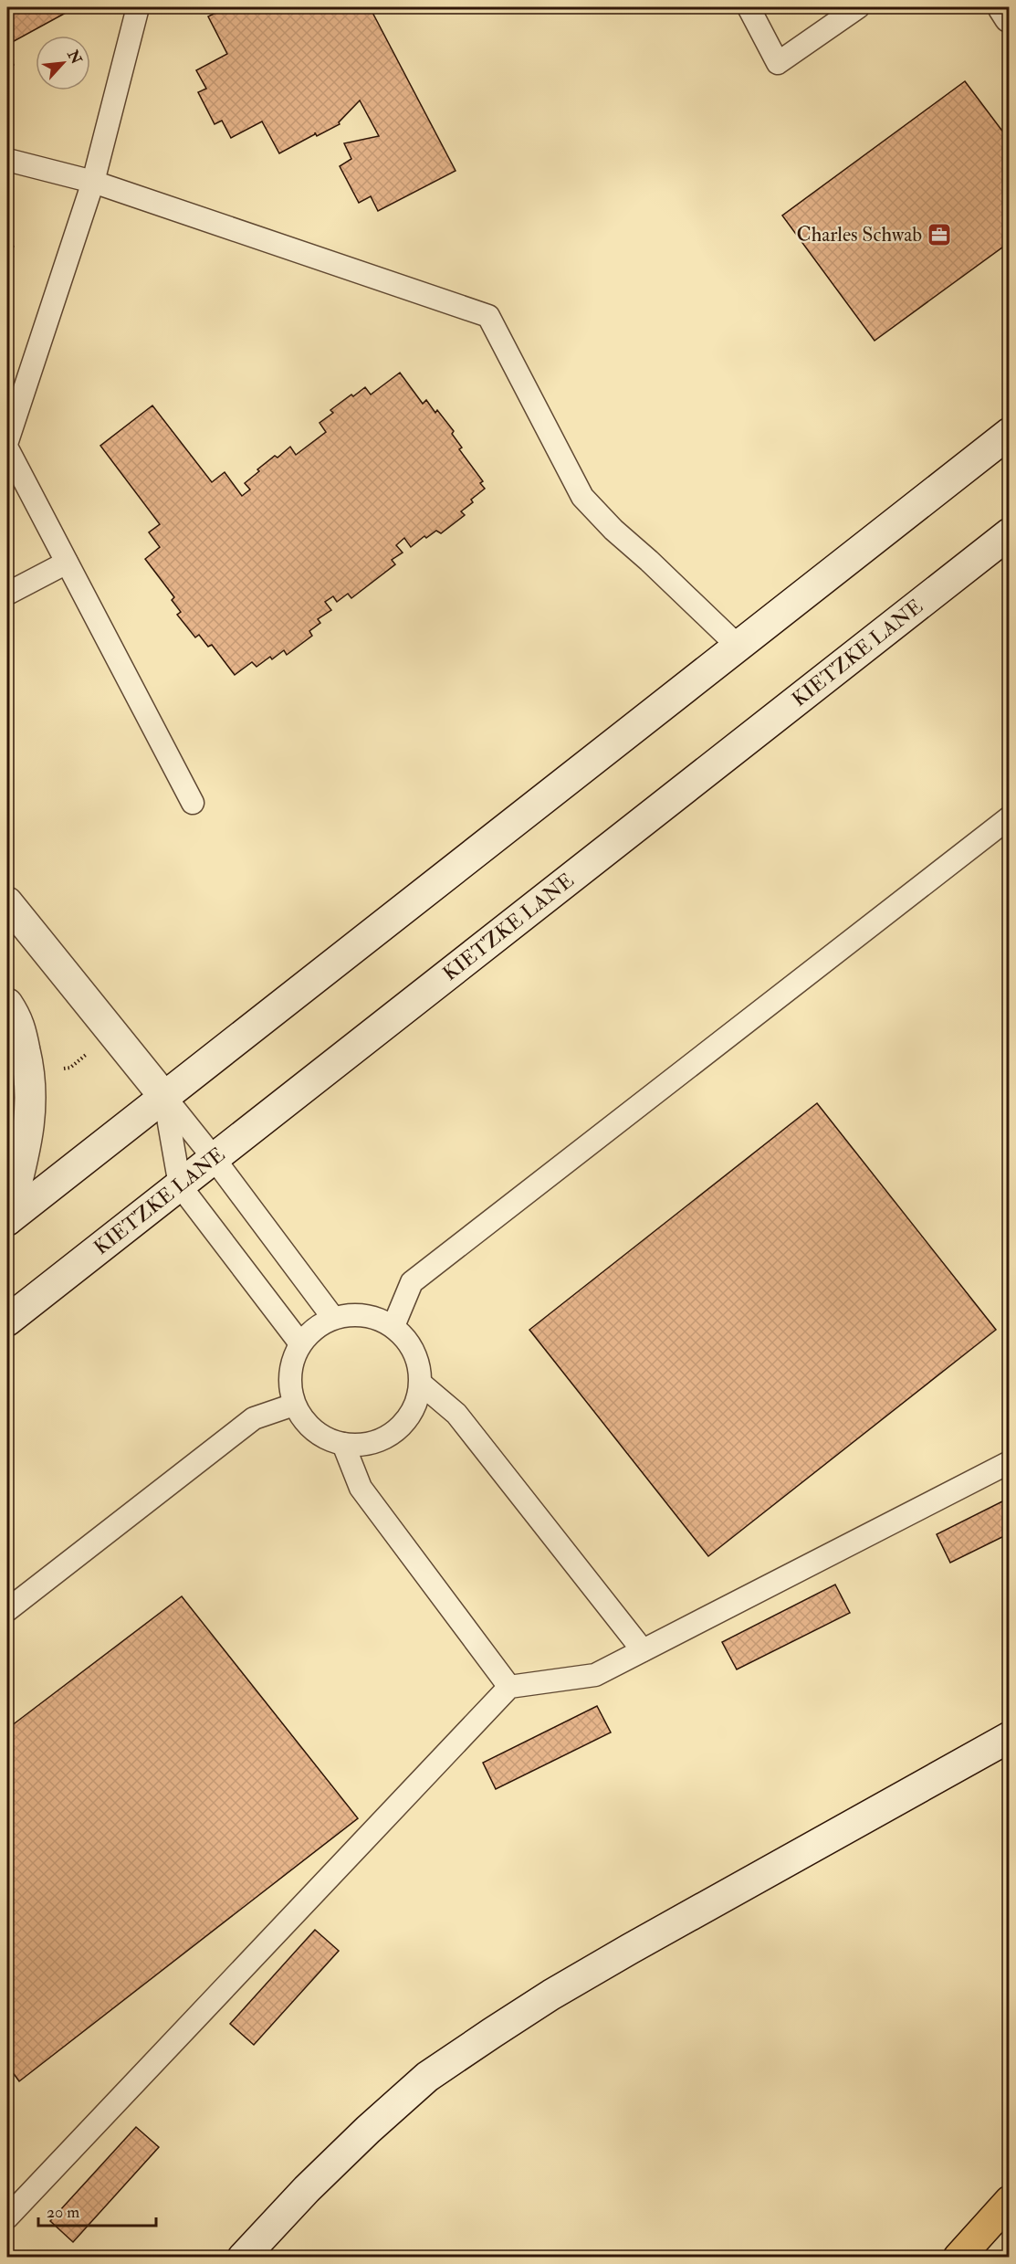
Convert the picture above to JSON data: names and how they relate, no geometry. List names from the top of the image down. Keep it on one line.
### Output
{"streets":{"main road":["KIETZKE LANE"]},"places":{"office":["Charles Schwab"]},"scale_bar":"20 m","north":"top right"}
